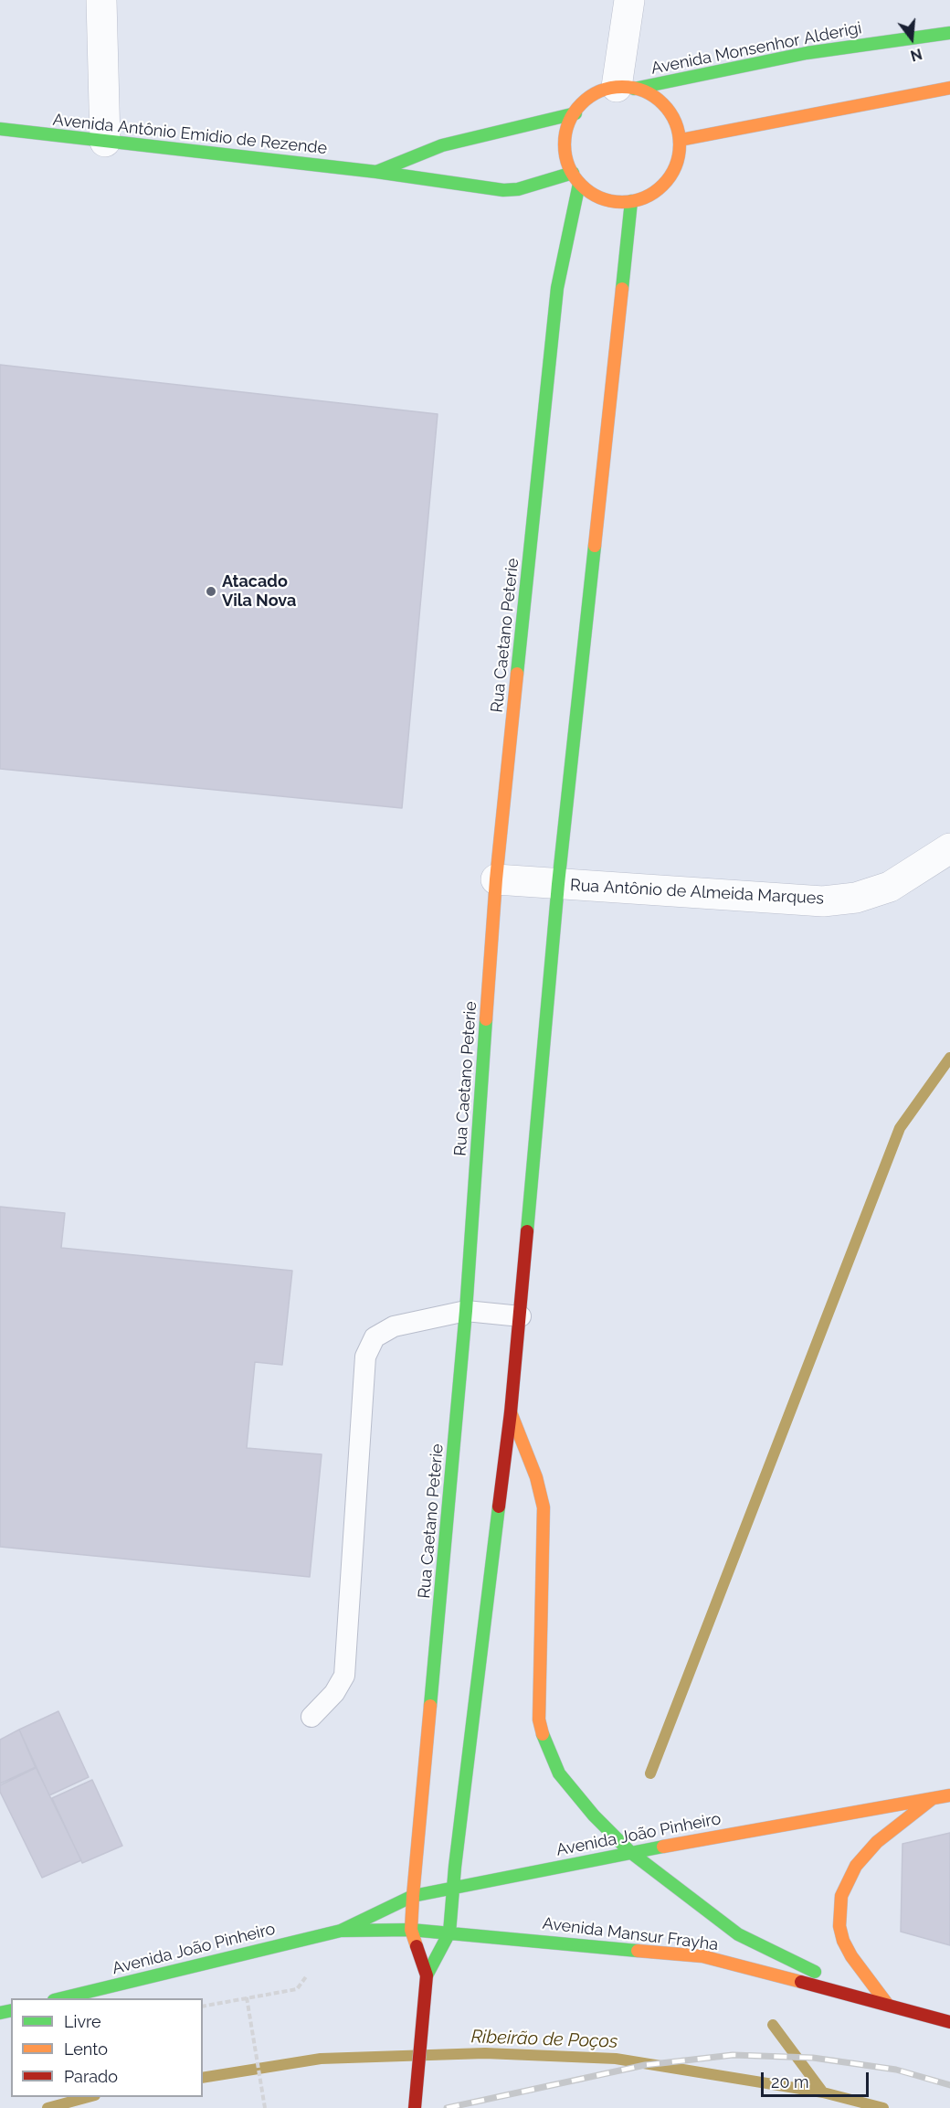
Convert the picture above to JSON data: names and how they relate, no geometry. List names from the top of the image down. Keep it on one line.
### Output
{"streets":{"street":["Avenida Monsenhor Alderigi","Avenida Antônio Emidio de Rezende","Rua Caetano Peterie","Rua Antônio de Almeida Marques","Avenida João Pinheiro","Avenida Mansur Frayha"]},"crossings":[["Avenida Monsenhor Alderigi","Avenida Antônio Emidio de Rezende"],["Avenida Monsenhor Alderigi","Rua Caetano Peterie"],["Avenida Antônio Emidio de Rezende","Rua Caetano Peterie"],["Rua Caetano Peterie","Rua Antônio de Almeida Marques"],["Rua Caetano Peterie","Avenida João Pinheiro"],["Rua Caetano Peterie","Avenida Mansur Frayha"],["Avenida João Pinheiro","Avenida Mansur Frayha"]],"water":["Ribeirão de Poços"],"places":["Atacado Vila Nova"],"legend":["Livre","Lento","Parado"],"scale_bar":"20 m","north":"bottom"}
